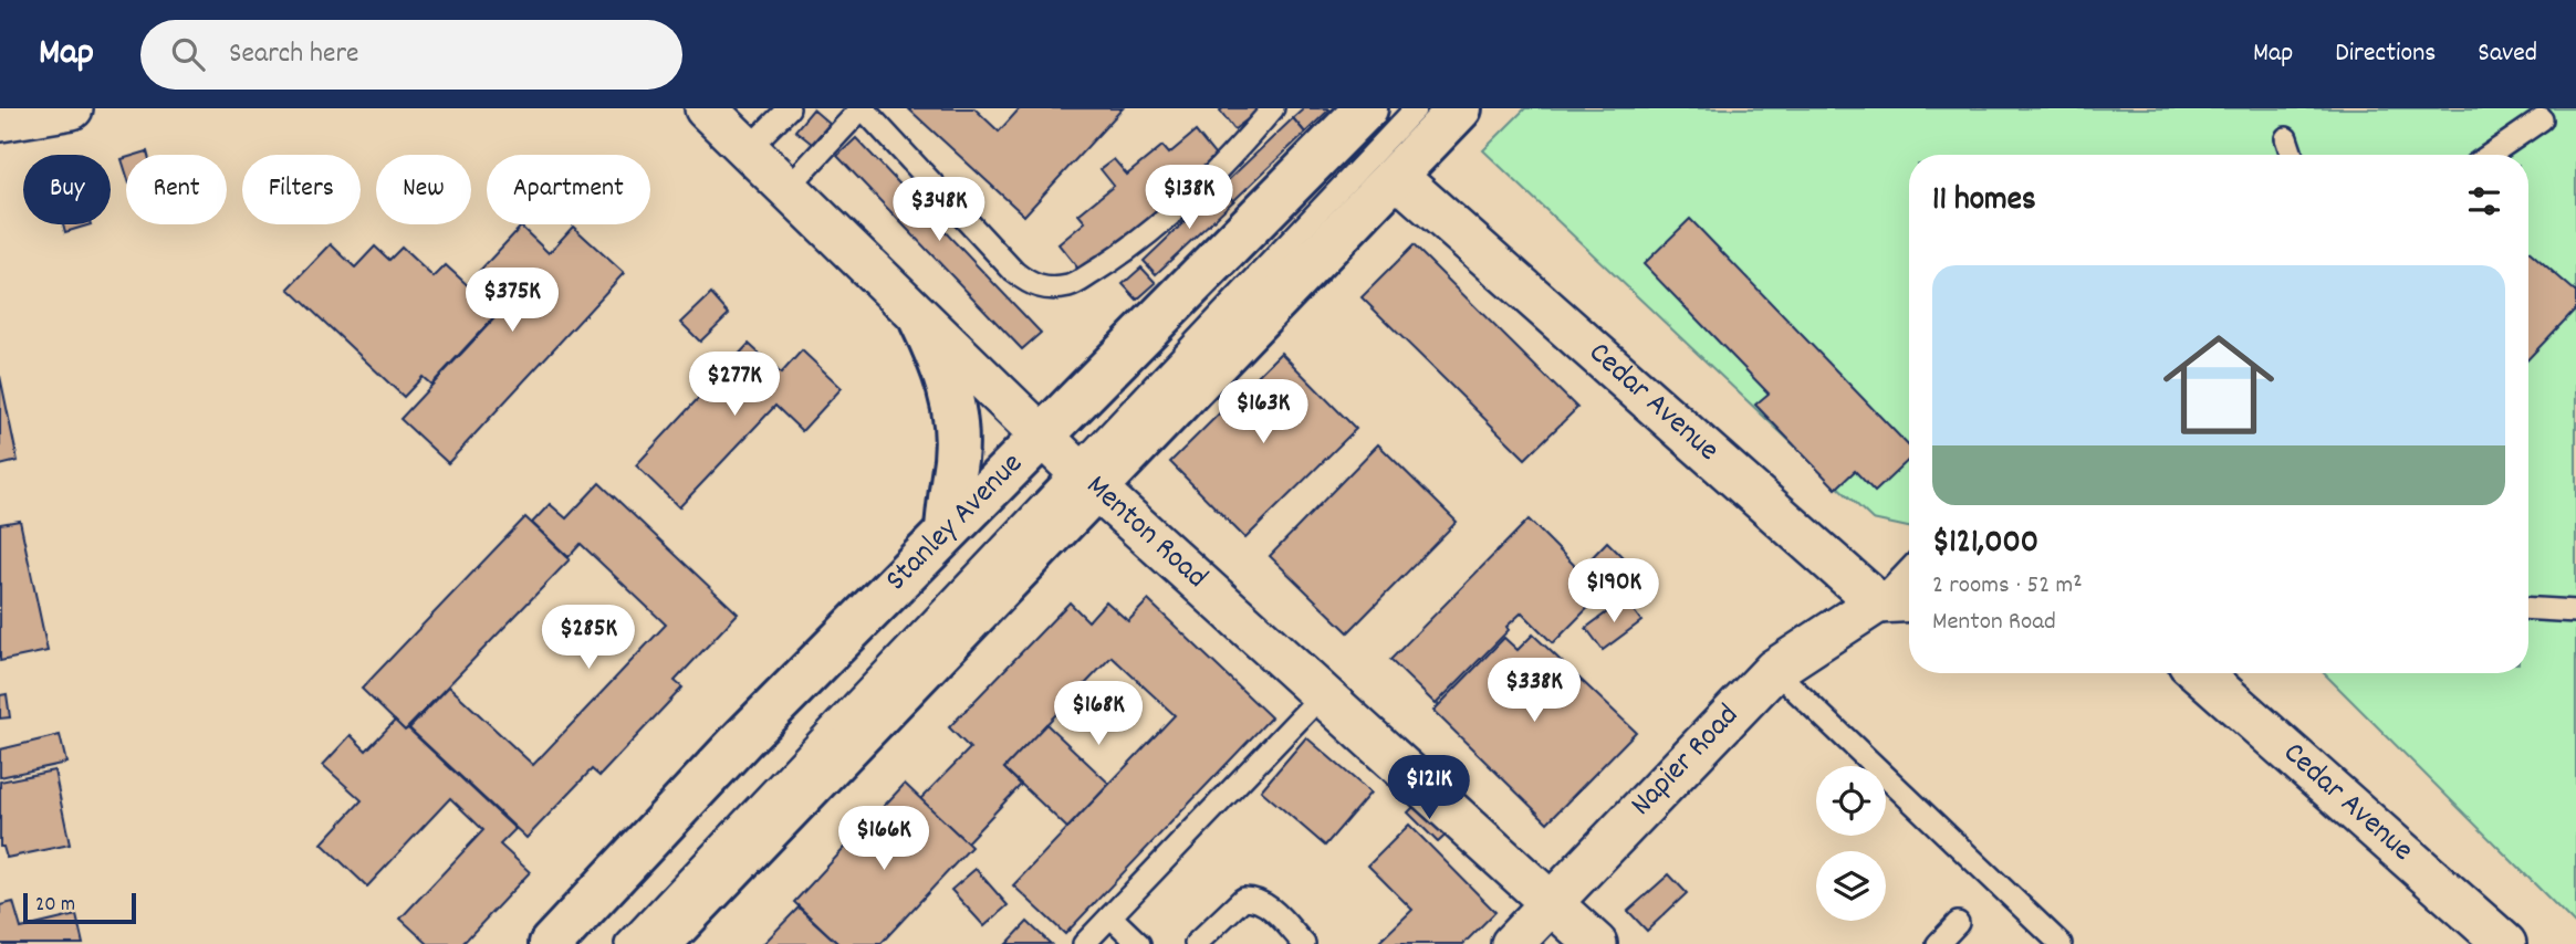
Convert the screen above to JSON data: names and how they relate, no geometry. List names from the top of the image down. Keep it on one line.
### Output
{"streets":{"main road":["Stanley Avenue"],"street":["Cedar Avenue","Menton Road","Napier Road"]},"crossings":[["Cedar Avenue","Napier Road"],["Stanley Avenue","Menton Road"],["Menton Road","Napier Road"]],"scale_bar":"20 m","page":{"header":"Map","search":"Search here","nav":["Map","Directions","Saved"],"chip":["Buy","Rent","Filters","New","Apartment"],"heading":"11 homes","price":["$138K","$348K","$375K","$277K","$163K","$190K","$285K","$338K","$168K","$121K","$166K"],"list":[{"name":"$121,000","note":"2 rooms · 52 m² · Menton Road"}],"scale":"20 m"}}
